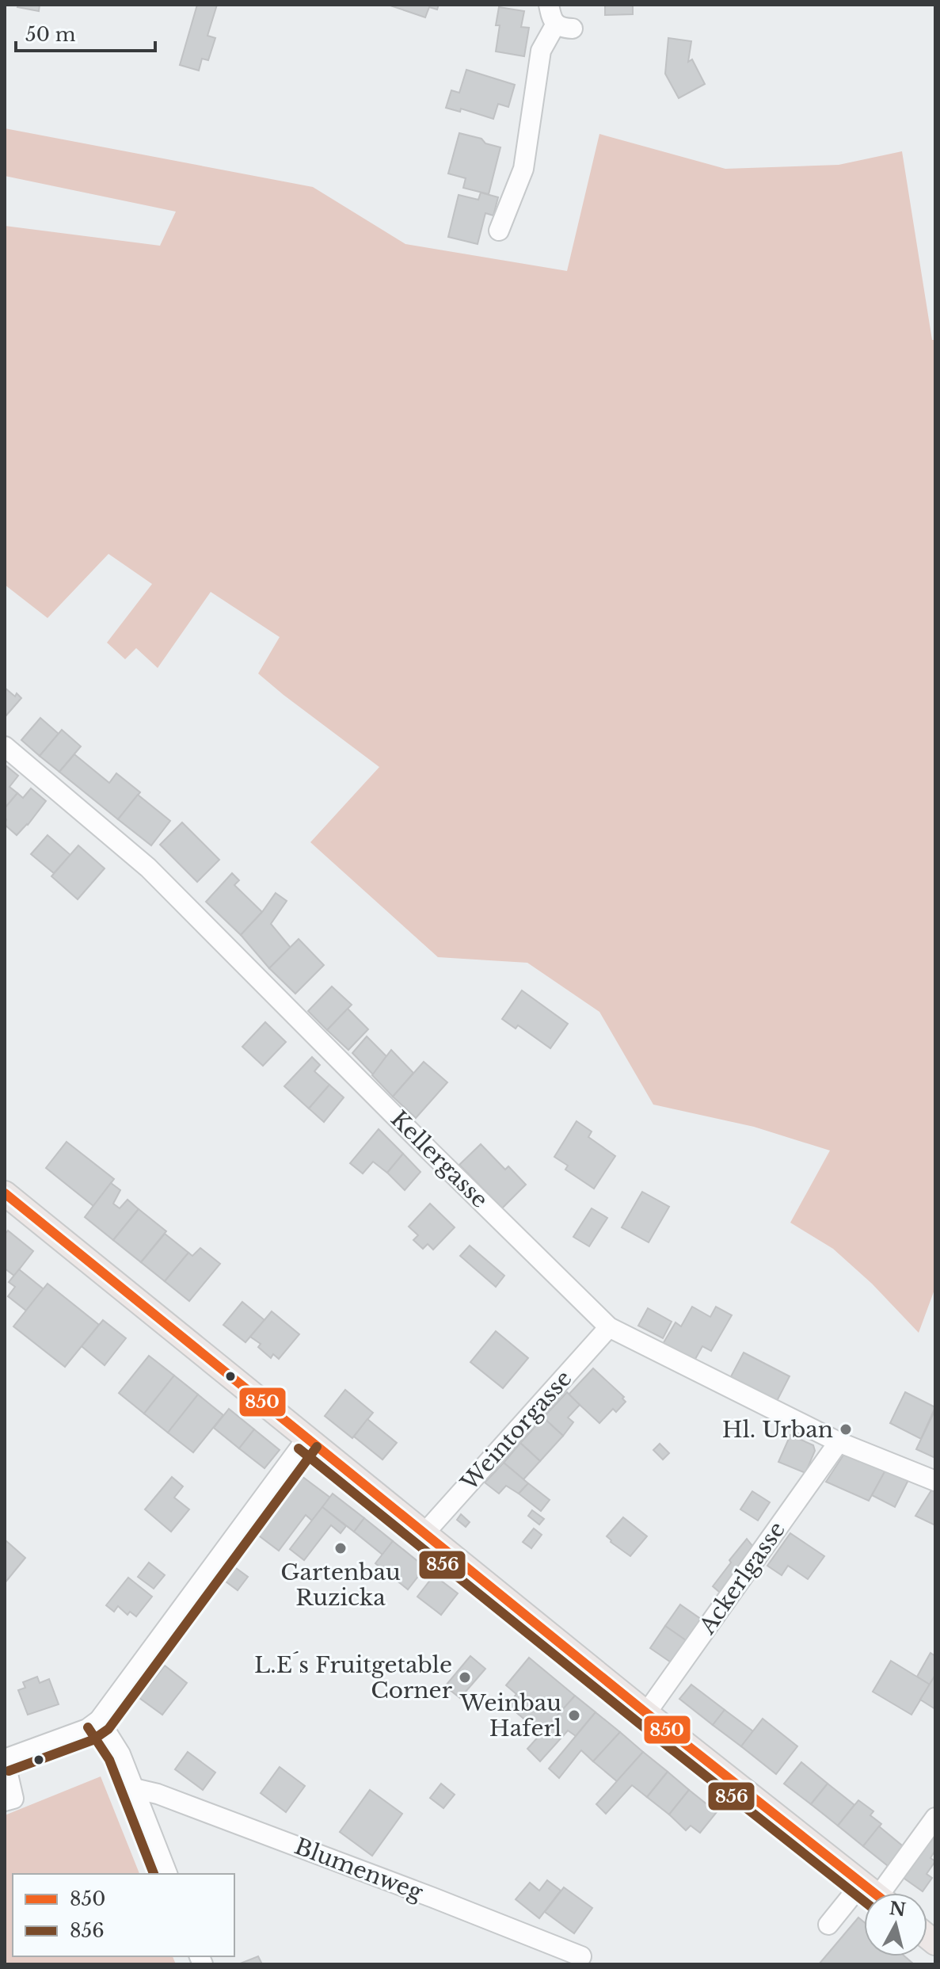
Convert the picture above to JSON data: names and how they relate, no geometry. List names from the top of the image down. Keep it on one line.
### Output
{"streets":{"street":["Kellergasse","Weintorgasse","Ackerlgasse","Blumenweg"]},"crossings":[["Kellergasse","Weintorgasse"],["Kellergasse","Ackerlgasse"]],"places":["Hl. Urban","Gartenbau Ruzicka","L.E´s Fruitgetable Corner","Weinbau Haferl"],"lines":["transit line 850","transit line 856"],"legend":["850","856"],"scale_bar":"50 m","north":"top"}
